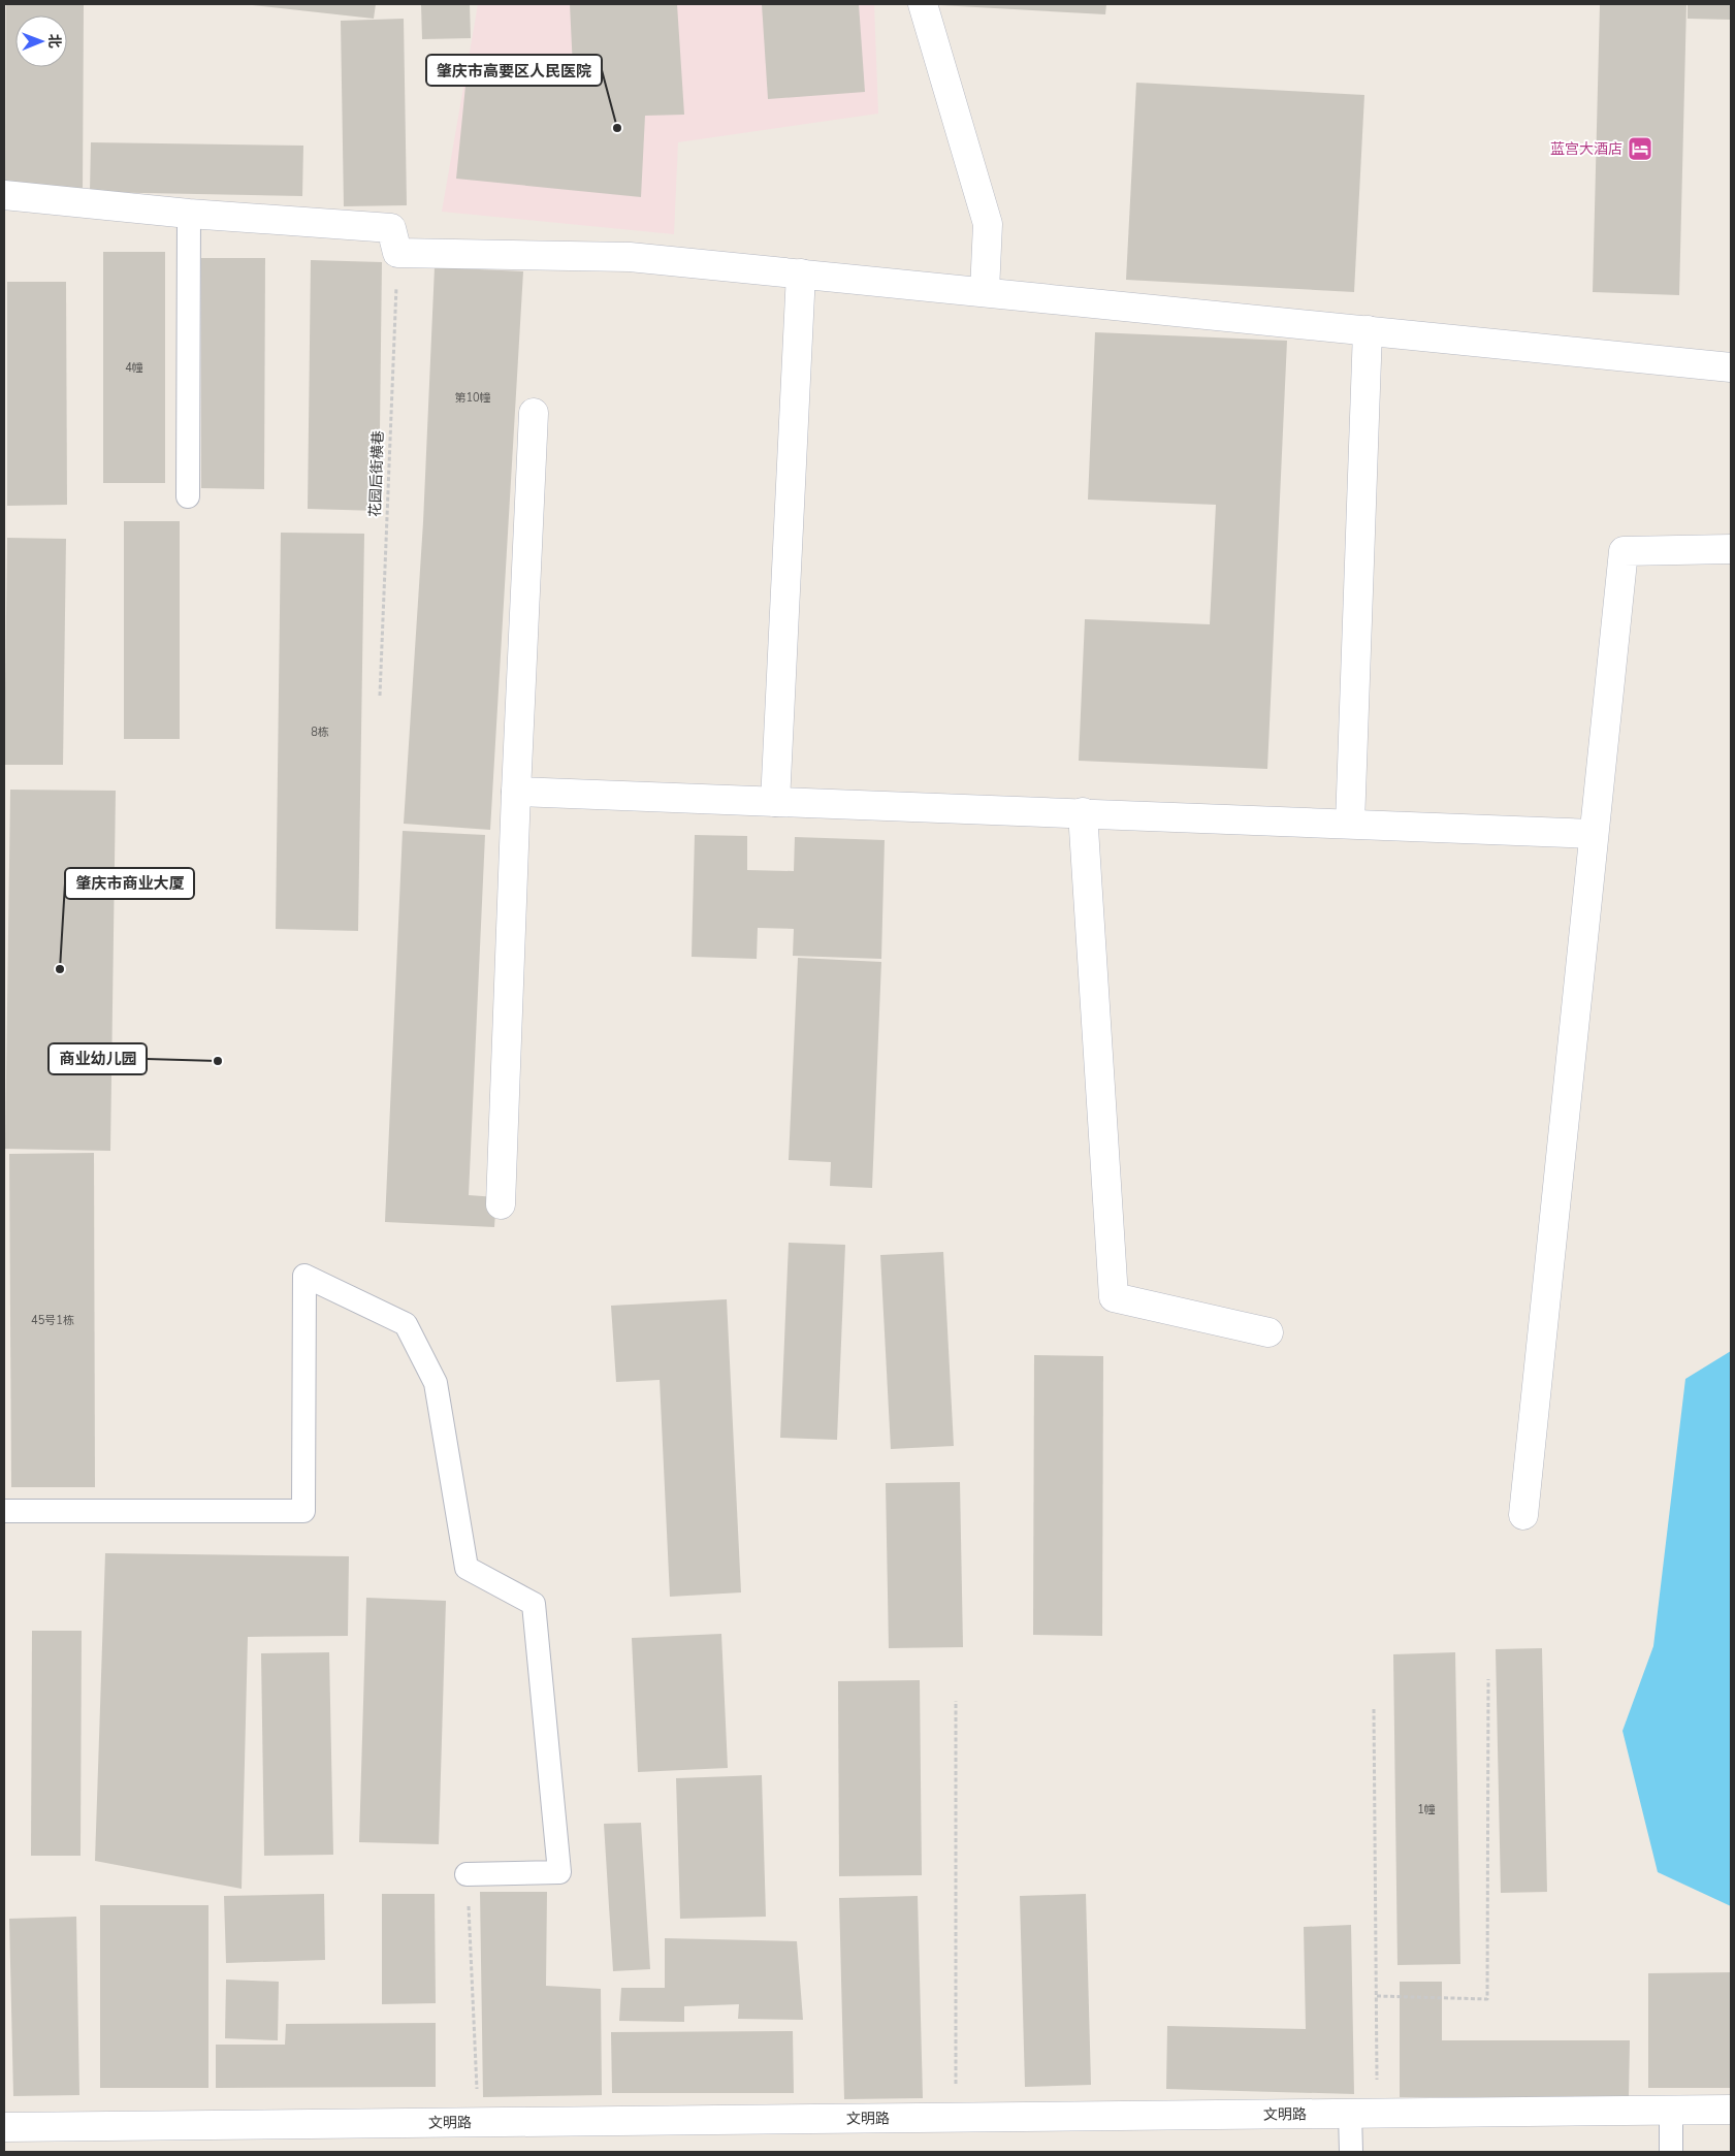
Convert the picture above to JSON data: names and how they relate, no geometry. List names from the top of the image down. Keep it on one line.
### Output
{"streets":{"street":["文明路"],"path":["花园后街横巷"]},"places":{"other":["肇庆市高要区人民医院","肇庆市商业大厦","商业幼儿园"],"hotel":["蓝宫大酒店"]},"house_numbers":["4幢","第10幢","8栋","45号1栋","1幢"],"north":"right"}
